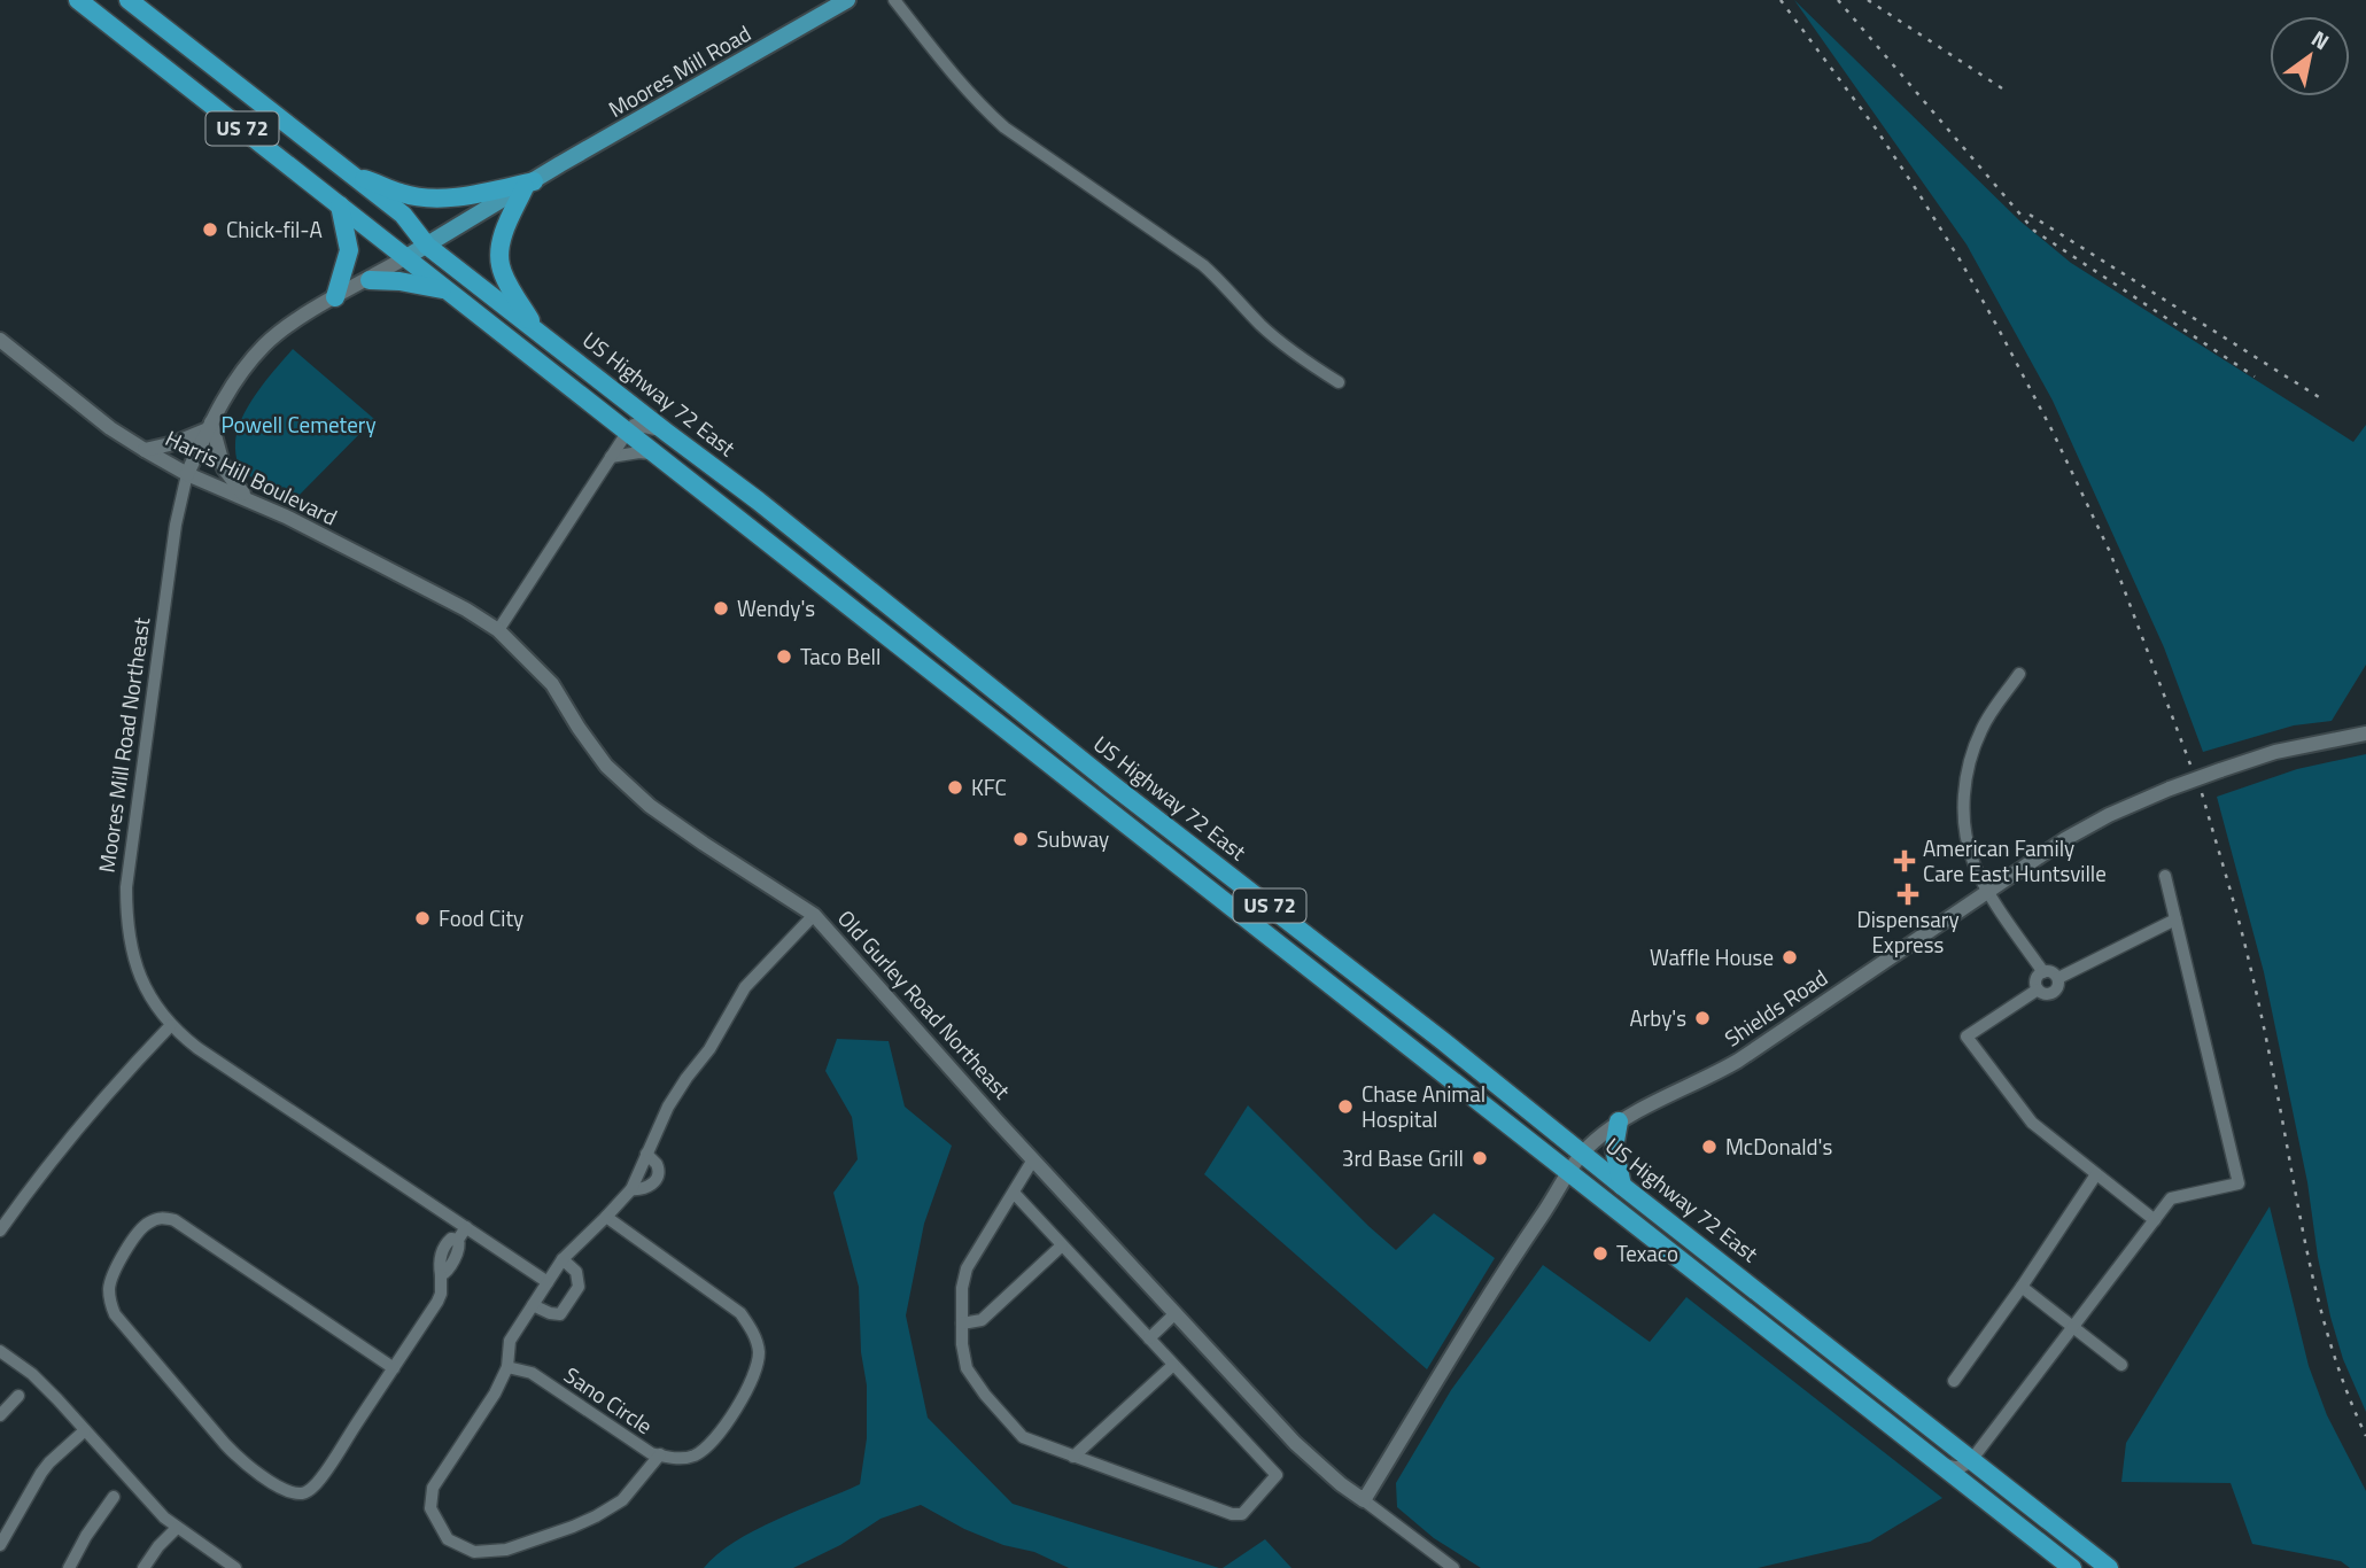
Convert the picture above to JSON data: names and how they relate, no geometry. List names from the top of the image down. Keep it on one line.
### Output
{"streets":{"highway":["US 72","US Highway 72 East"],"main road":["Moores Mill Road","Moores Mill Road Northeast"],"street":["Harris Hill Boulevard","Old Gurley Road Northeast","Shields Road","Sano Circle"]},"crossings":[["Moores Mill Road","Moores Mill Road Northeast"],["US 72","US Highway 72 East"],["US 72","Moores Mill Road Northeast"],["US 72","Shields Road"],["US Highway 72 East","Moores Mill Road Northeast"],["US Highway 72 East","Shields Road"],["Harris Hill Boulevard","Moores Mill Road Northeast"],["Harris Hill Boulevard","Old Gurley Road Northeast"],["Old Gurley Road Northeast","Shields Road"]],"parks":["Powell Cemetery"],"places":{"other":["Chick-fil-A","Wendy's","Taco Bell","KFC","Subway","Food City","Waffle House","Arby's","Chase Animal Hospital","McDonald's","3rd Base Grill","Texaco"],"health":["American Family Care East Huntsville","Dispensary Express"]},"north":"top right"}
